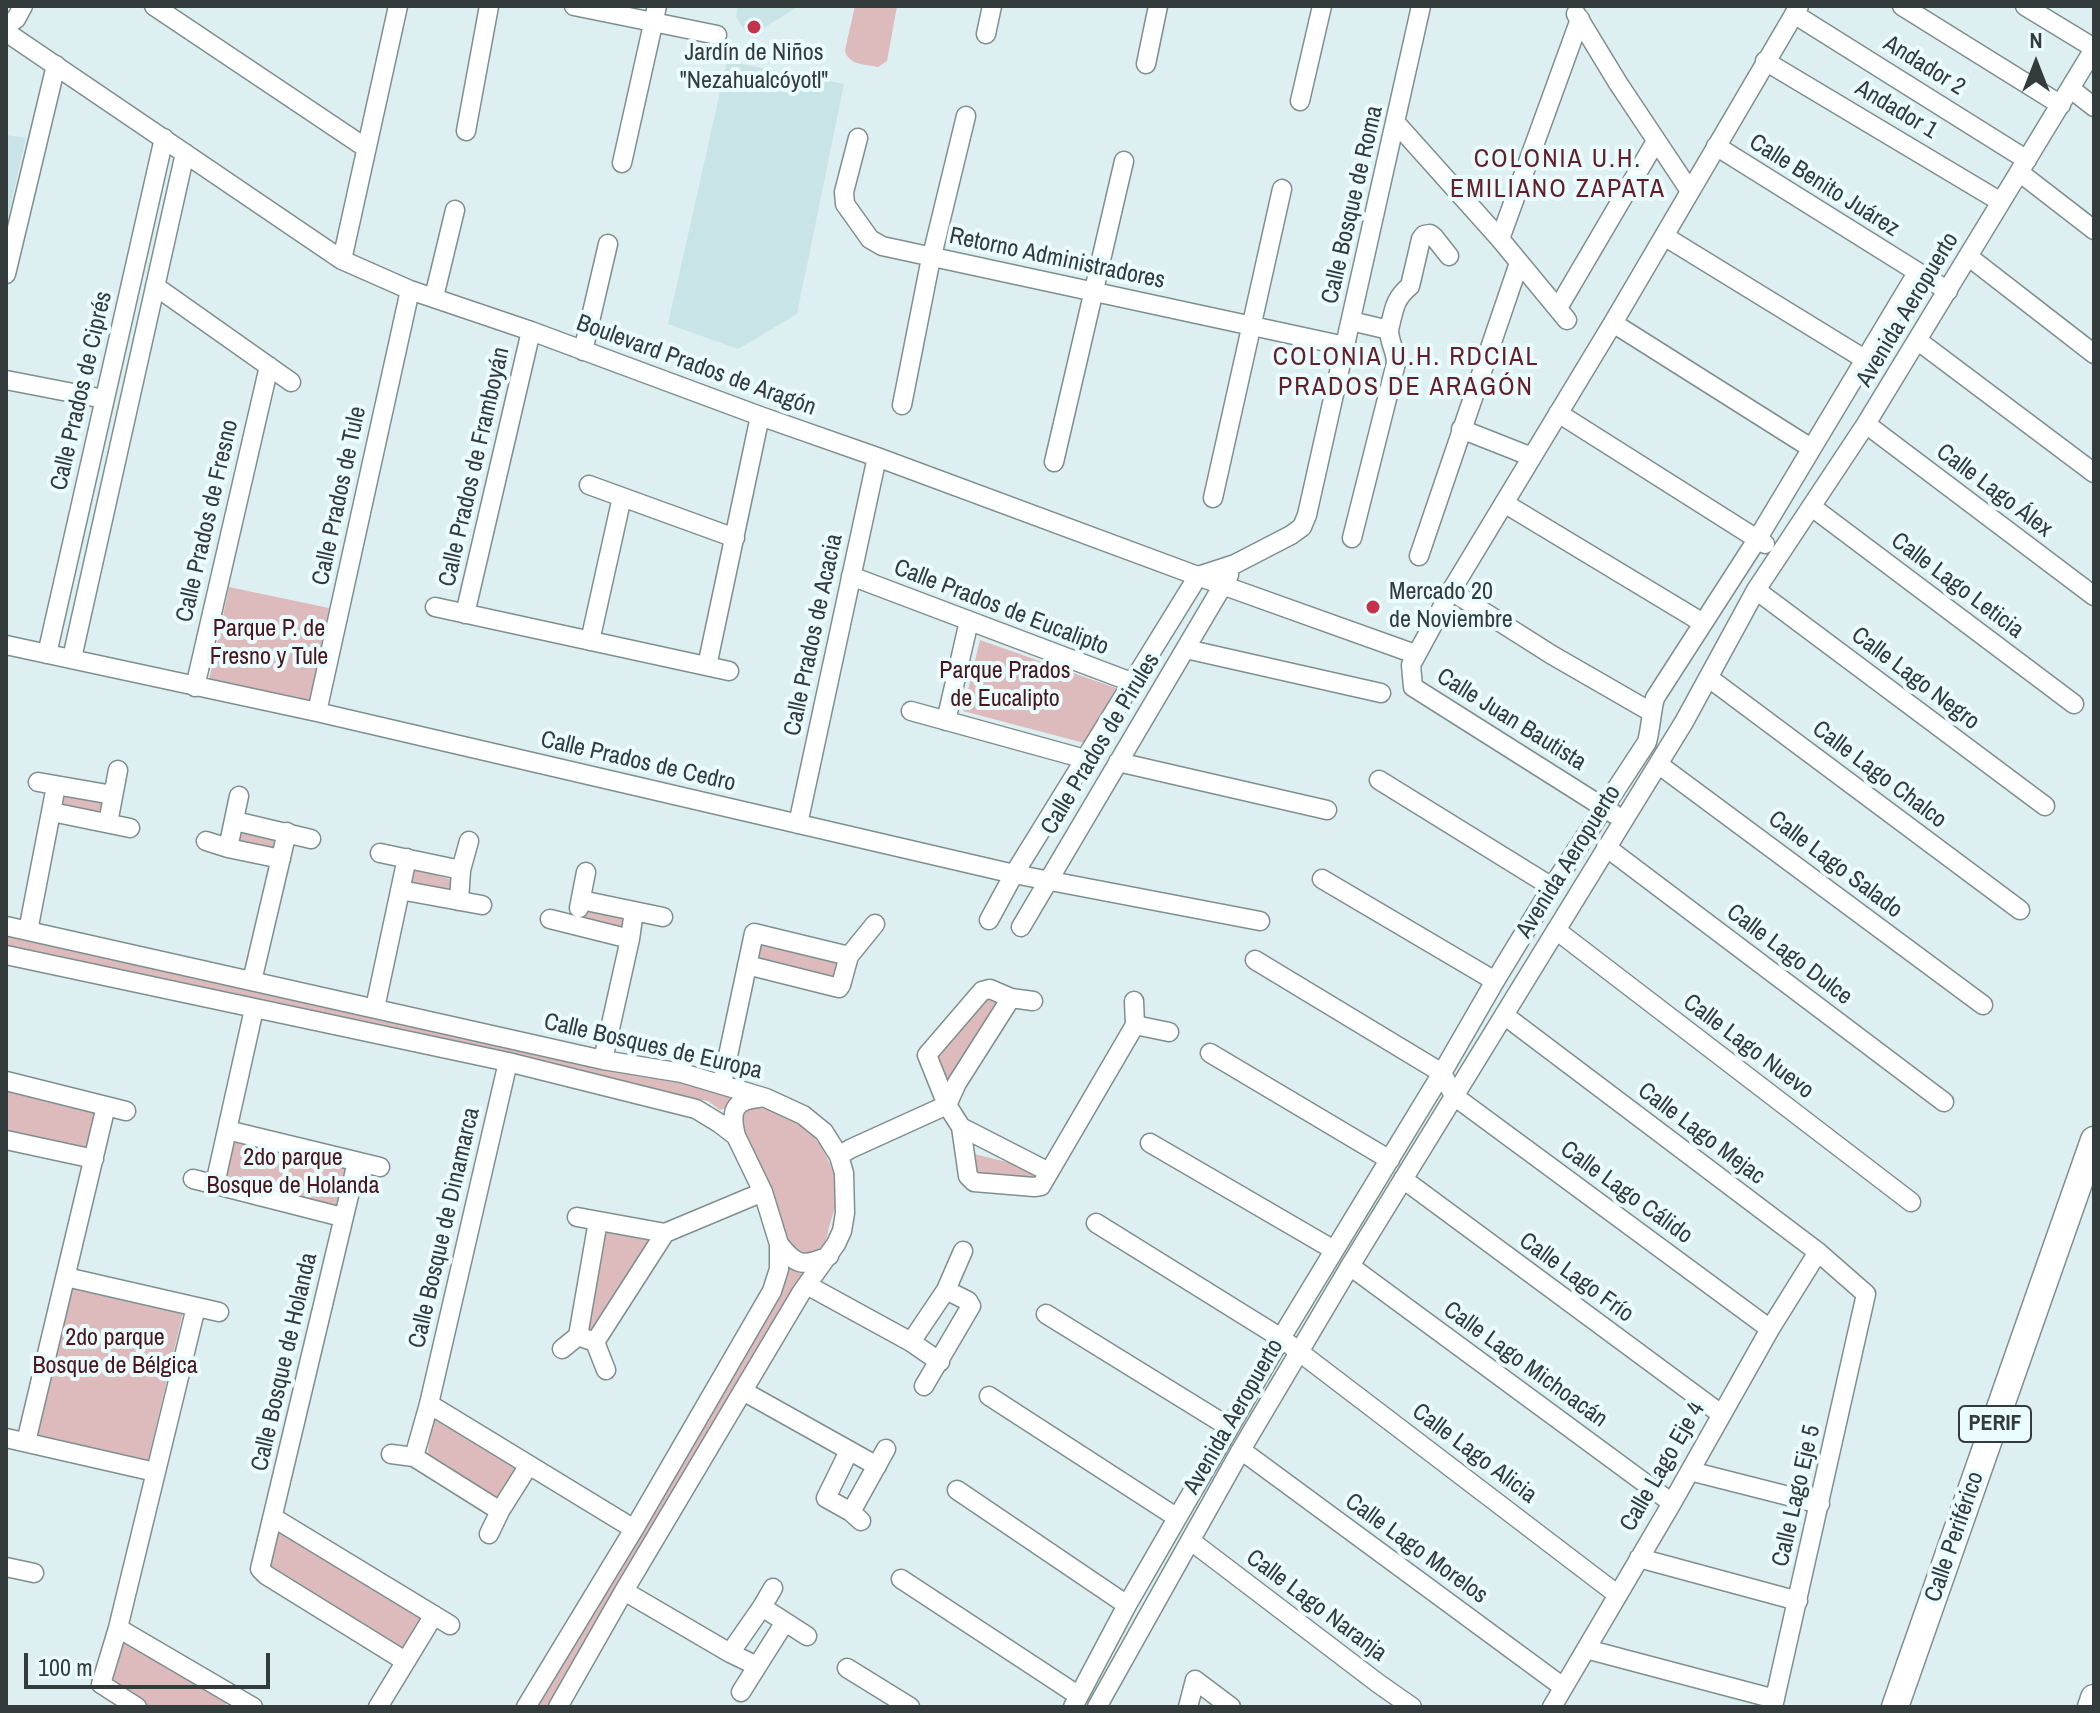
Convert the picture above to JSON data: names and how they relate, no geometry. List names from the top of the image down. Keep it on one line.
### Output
{"streets":{"highway":["PERIF","Calle Periférico"],"street":["Andador 2","Andador 1","Calle Benito Juárez","Calle Bosque de Roma","Retorno Administradores","Avenida Aeropuerto","Boulevard Prados de Aragón","Calle Prados de Ciprés","Calle Prados de Framboyán","Calle Lago Álex","Calle Prados de Tule","Calle Prados de Fresno","Calle Lago Leticia","Calle Prados de Eucalipto","Calle Prados de Acacia","Calle Lago Negro","Calle Juan Bautista","Calle Prados de Pirules","Calle Prados de Cedro","Calle Lago Chalco","Calle Lago Salado","Calle Lago Dulce","Calle Bosques de Europa","Calle Lago Nuevo","Calle Lago Mejac","Calle Lago Cálido","Calle Bosque de Dinamarca","Calle Lago Frío","Calle Bosque de Holanda","Calle Lago Michoacán","Calle Lago Alicia","Calle Lago Eje 4","Calle Lago Eje 5","Calle Lago Morelos","Calle Lago Naranja"]},"crossings":[["Andador 2","Avenida Aeropuerto"],["Andador 1","Avenida Aeropuerto"],["Calle Benito Juárez","Avenida Aeropuerto"],["Calle Bosque de Roma","Retorno Administradores"],["Calle Bosque de Roma","Boulevard Prados de Aragón"],["Calle Bosque de Roma","Calle Prados de Pirules"],["Avenida Aeropuerto","Calle Lago Álex"],["Avenida Aeropuerto","Calle Lago Leticia"],["Avenida Aeropuerto","Calle Lago Negro"],["Avenida Aeropuerto","Calle Juan Bautista"],["Avenida Aeropuerto","Calle Lago Chalco"],["Avenida Aeropuerto","Calle Lago Salado"],["Avenida Aeropuerto","Calle Lago Dulce"],["Avenida Aeropuerto","Calle Lago Nuevo"],["Avenida Aeropuerto","Calle Lago Mejac"],["Avenida Aeropuerto","Calle Lago Cálido"],["Avenida Aeropuerto","Calle Lago Frío"],["Avenida Aeropuerto","Calle Lago Michoacán"],["Avenida Aeropuerto","Calle Lago Alicia"],["Avenida Aeropuerto","Calle Lago Morelos"],["Avenida Aeropuerto","Calle Lago Naranja"],["Boulevard Prados de Aragón","Calle Prados de Ciprés"],["Boulevard Prados de Aragón","Calle Prados de Framboyán"],["Boulevard Prados de Aragón","Calle Prados de Tule"],["Boulevard Prados de Aragón","Calle Prados de Acacia"],["Boulevard Prados de Aragón","Calle Juan Bautista"],["Boulevard Prados de Aragón","Calle Prados de Pirules"],["Calle Prados de Ciprés","Calle Prados de Cedro"],["Calle Prados de Tule","Calle Prados de Cedro"],["Calle Prados de Fresno","Calle Prados de Cedro"],["Calle Prados de Eucalipto","Calle Prados de Acacia"],["Calle Prados de Eucalipto","Calle Prados de Pirules"],["Calle Prados de Acacia","Calle Prados de Cedro"],["Calle Prados de Pirules","Calle Prados de Cedro"],["Calle Bosques de Europa","Calle Bosque de Dinamarca"],["Calle Lago Mejac","Calle Lago Eje 4"],["Calle Lago Mejac","Calle Lago Eje 5"],["Calle Lago Cálido","Calle Lago Eje 4"],["Calle Lago Frío","Calle Lago Eje 4"],["Calle Lago Michoacán","Calle Lago Eje 4"],["Calle Lago Alicia","Calle Lago Eje 4"],["Calle Lago Eje 4","Calle Lago Morelos"]],"districts":["COLONIA U.H. EMILIANO ZAPATA","COLONIA U.H. RDCIAL PRADOS DE ARAGÓN"],"parks":["Parque P. de Fresno y Tule","Parque Prados de Eucalipto","2do parque Bosque de Holanda","2do parque Bosque de Bélgica"],"places":["Jardín de Niños \"Nezahualcóyotl\"","Mercado 20 de Noviembre"],"scale_bar":"100 m","north":"top"}
